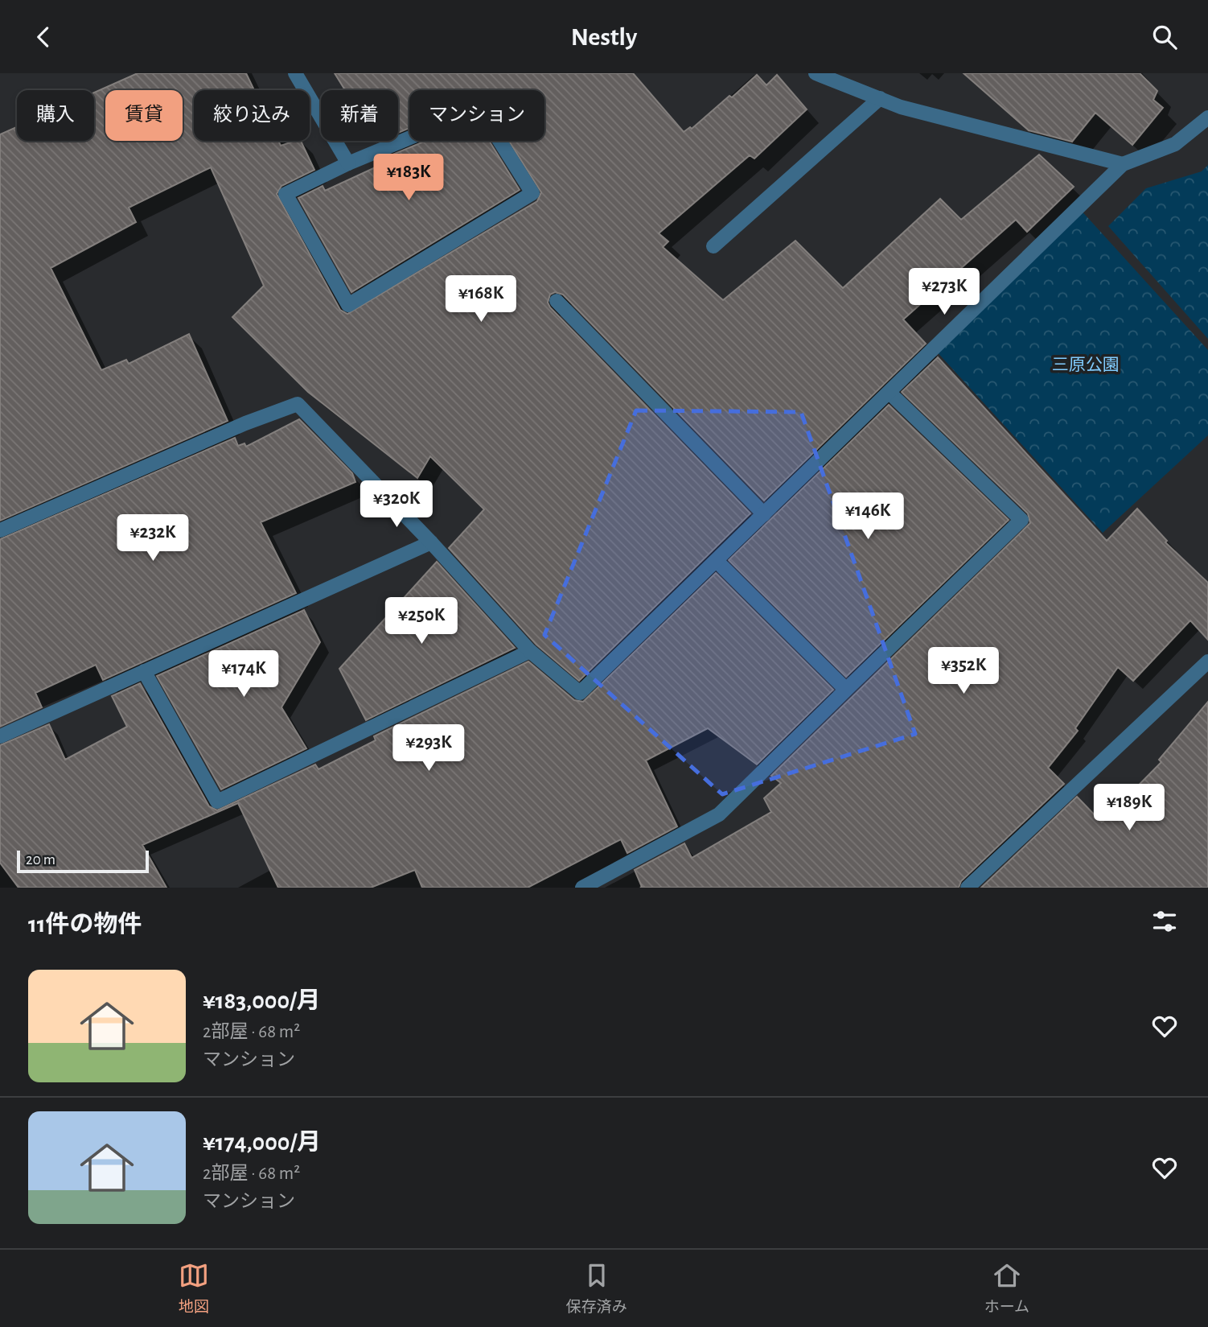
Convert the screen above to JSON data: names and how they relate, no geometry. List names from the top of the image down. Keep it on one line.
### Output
{"parks":["三原公園"],"scale_bar":"20 m","page":{"header":"Nestly","chip":["購入","賃貸","絞り込み","新着","マンション"],"price":["¥183K","¥273K","¥168K","¥320K","¥146K","¥232K","¥250K","¥352K","¥174K","¥293K","¥189K"],"scale":"20 m","heading":"11件の物件","list":[{"name":"¥183,000/月","note":"2部屋 · 68 m² · マンション"},{"name":"¥174,000/月","note":"2部屋 · 68 m² · マンション"}],"tabs":["地図","保存済み","ホーム"]}}
